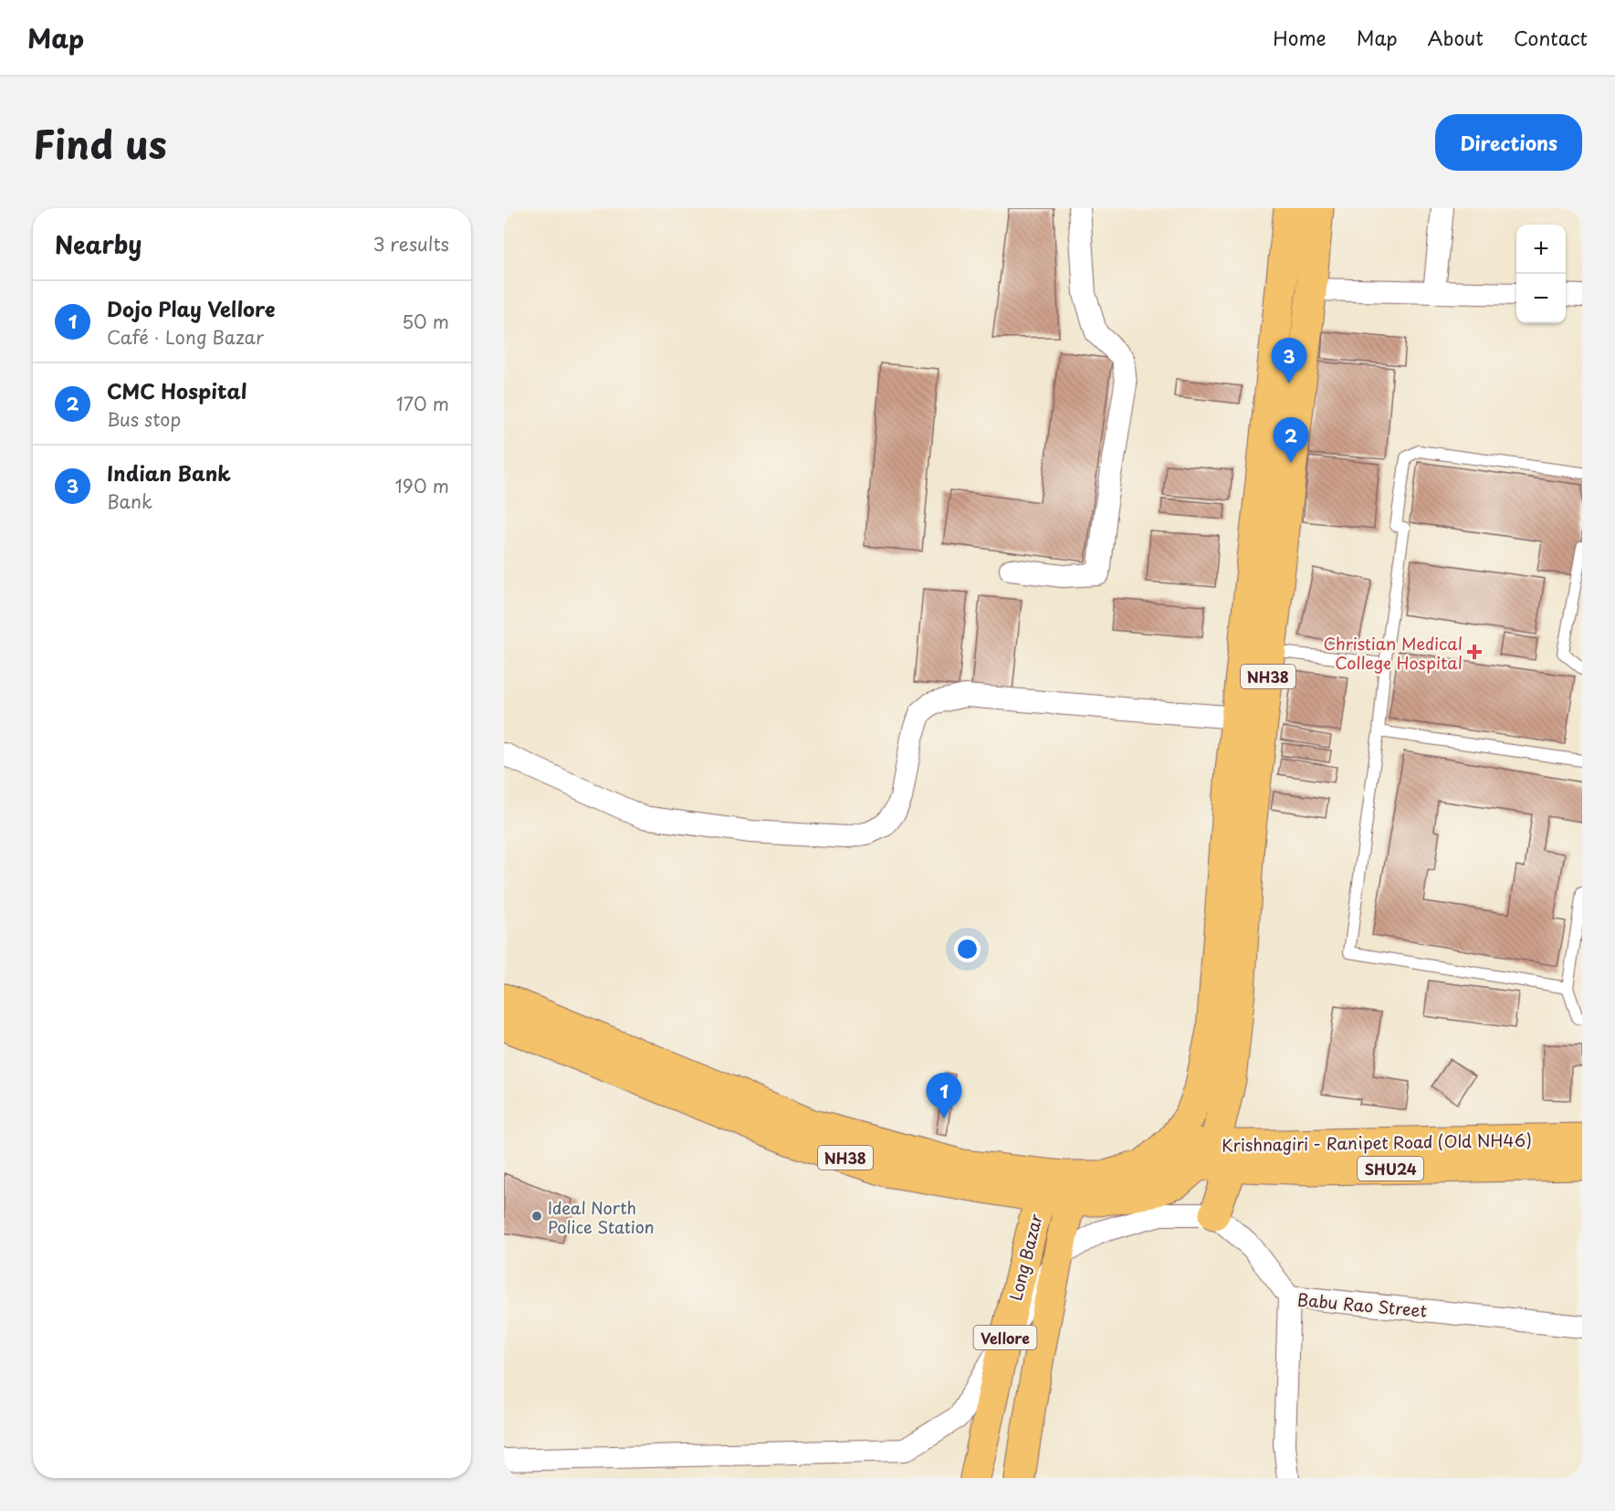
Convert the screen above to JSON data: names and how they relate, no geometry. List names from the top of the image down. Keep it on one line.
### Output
{"streets":{"main road":["NH38","Krishnagiri - Ranipet Road (Old NH46)","SHU24","Long Bazar","Vellore"],"street":["Babu Rao Street"]},"crossings":[["NH38","Krishnagiri - Ranipet Road (Old NH46)"],["NH38","Long Bazar"]],"places":{"health":["Christian Medical College Hospital"],"other":["Ideal North Police Station"]},"page":{"header":"Map","nav":["Home","Map","About","Contact"],"title":"Find us","buttons":"Directions","heading":["Nearby","3 results"],"map_buttons":["+","−"],"list":[{"mark":"1","name":"Dojo Play Vellore","note":"Café · Long Bazar","value":"50 m"},{"mark":"2","name":"CMC Hospital","note":"Bus stop","value":"170 m"},{"mark":"3","name":"Indian Bank","note":"Bank","value":"190 m"}],"pins":["3","2","1"]}}
